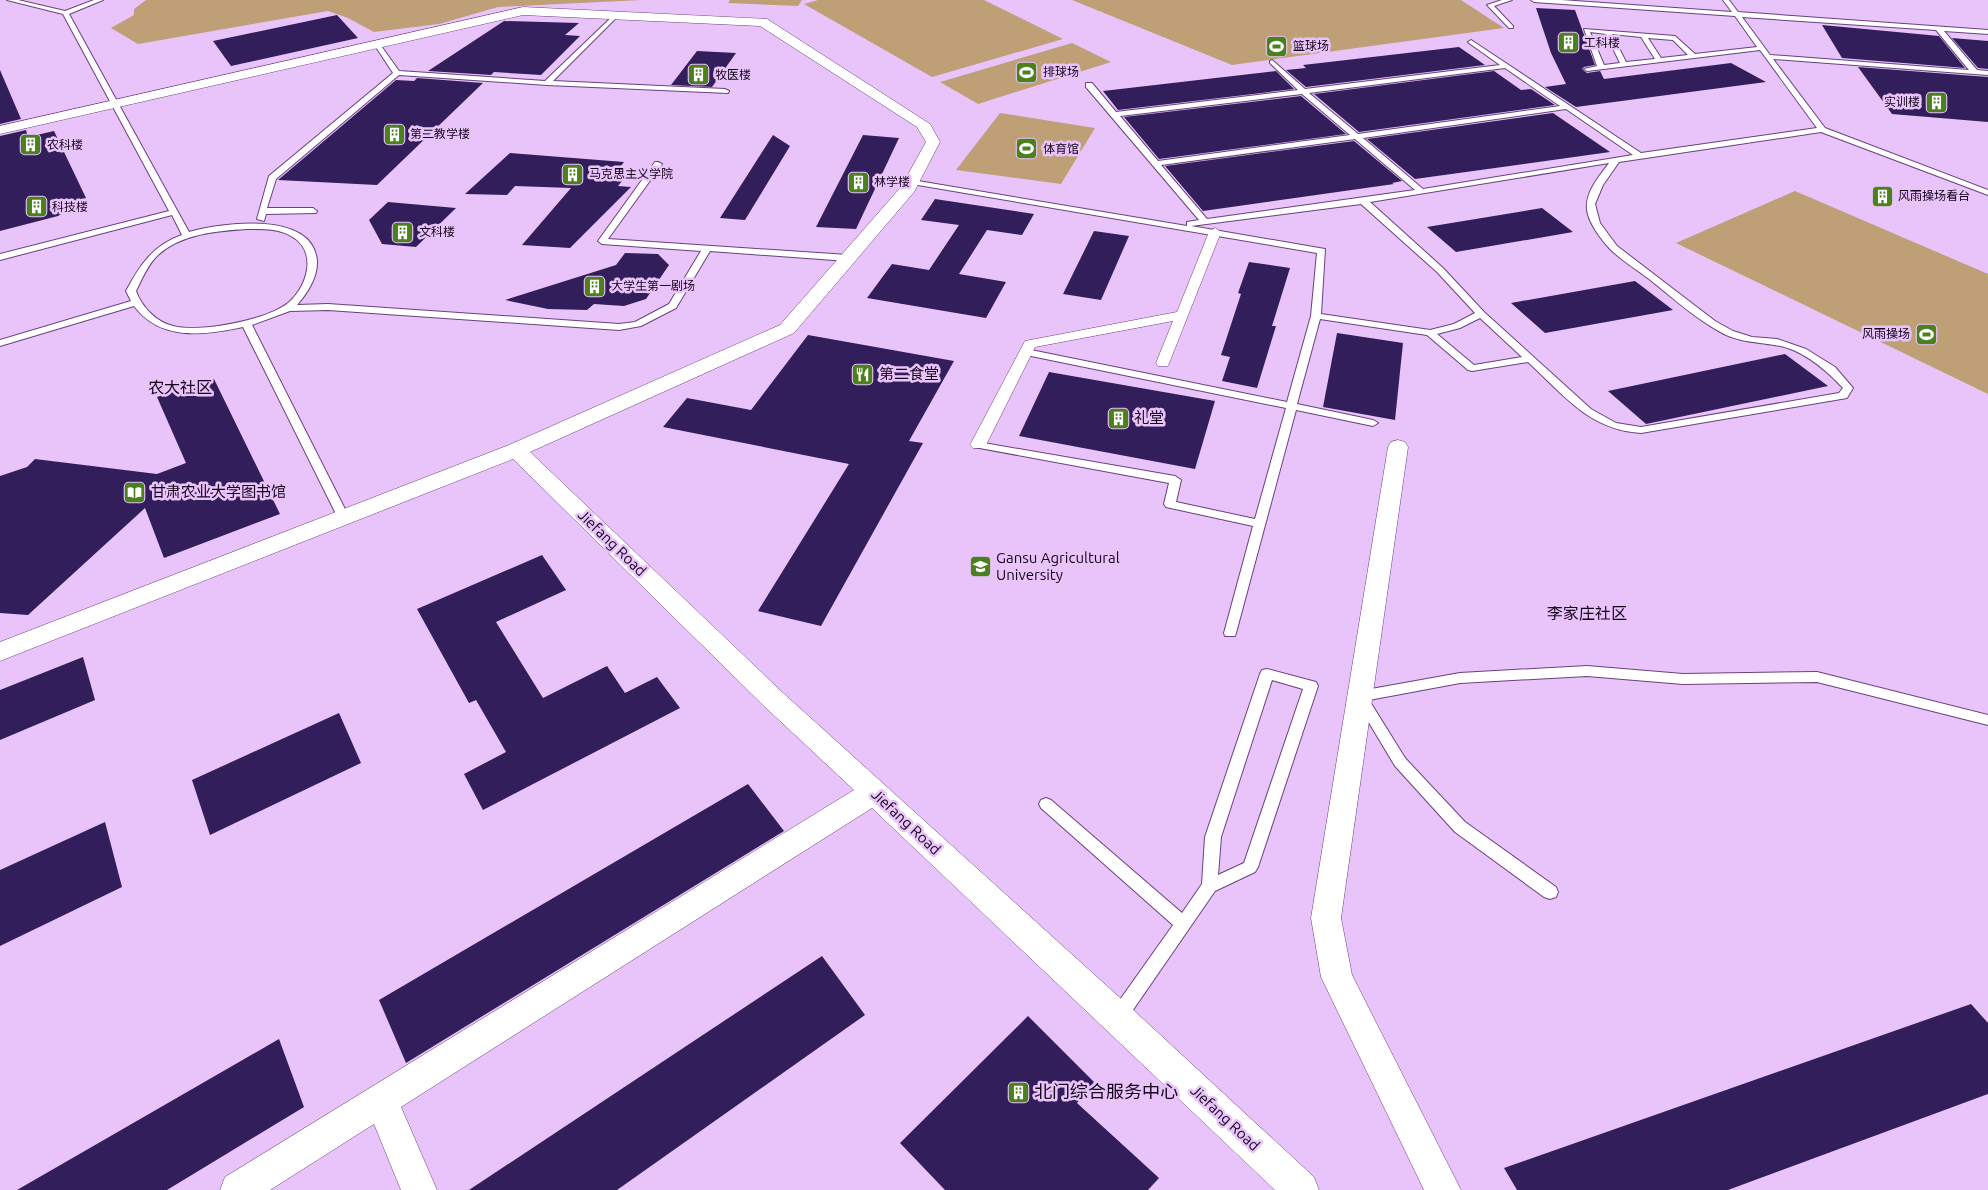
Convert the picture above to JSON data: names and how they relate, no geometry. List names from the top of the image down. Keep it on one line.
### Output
{"streets":{"street":["Jiefang Road"]},"districts":["农大社区","李家庄社区"],"places":{"building":["工科楼","牧医楼","实训楼","第二教学楼","农科楼","马克思主义学院","林学楼","风雨操场看台","科技楼","文科楼","大学生第一剧场","礼堂","北门综合服务中心"],"sports":["篮球场","排球场","体育馆","风雨操场"],"restaurant":["第二食堂"],"library":["甘肃农业大学图书馆"],"school or university":["Gansu Agricultural University"]}}
